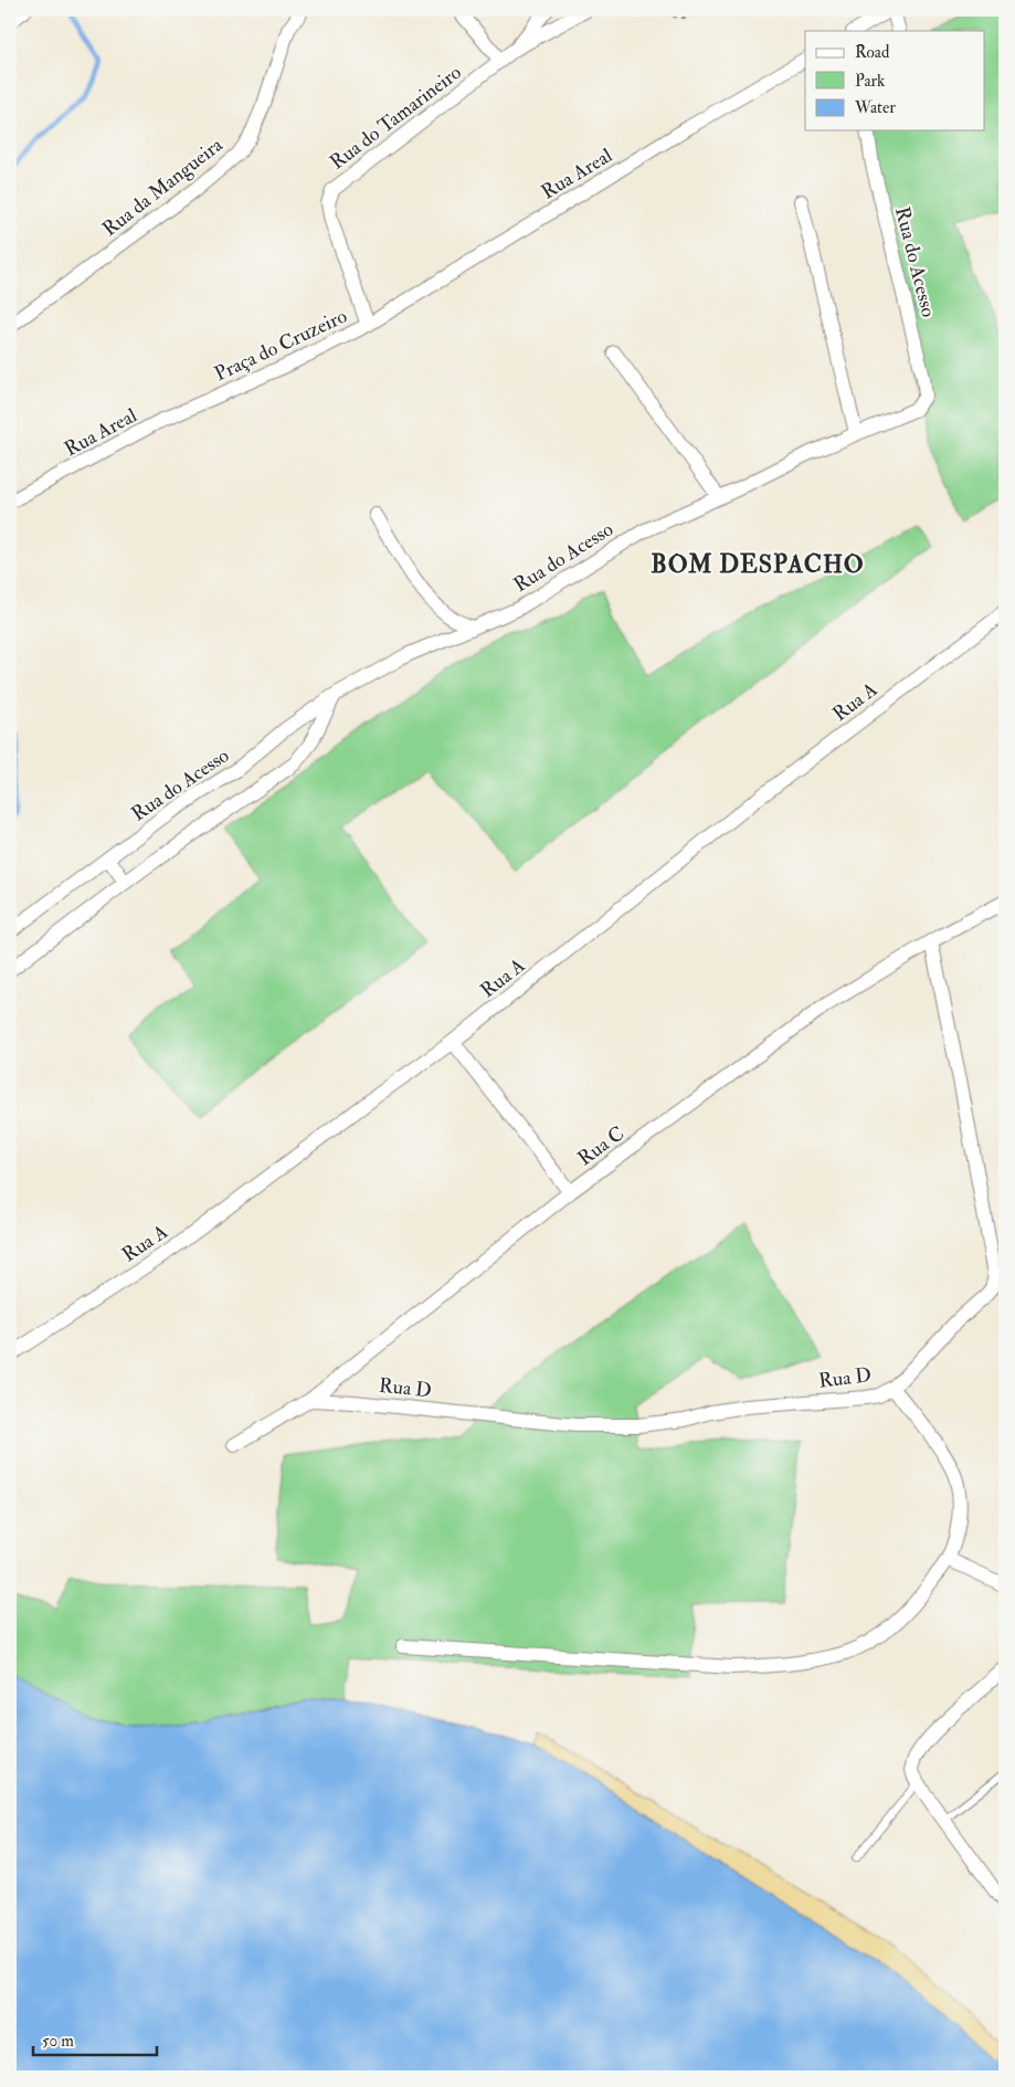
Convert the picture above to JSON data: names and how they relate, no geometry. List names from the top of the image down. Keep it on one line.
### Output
{"streets":{"street":["Rua do Tamarineiro","Rua Areal","Rua da Mangueira","Rua do Acesso","Praça do Cruzeiro","Rua A","Rua C","Rua D"]},"crossings":[["Rua do Tamarineiro","Rua Areal"],["Rua do Tamarineiro","Praça do Cruzeiro"],["Rua Areal","Praça do Cruzeiro"],["Rua C","Rua D"]],"districts":["BOM DESPACHO"],"legend":["Road","Park","Water"],"scale_bar":"50 m"}
